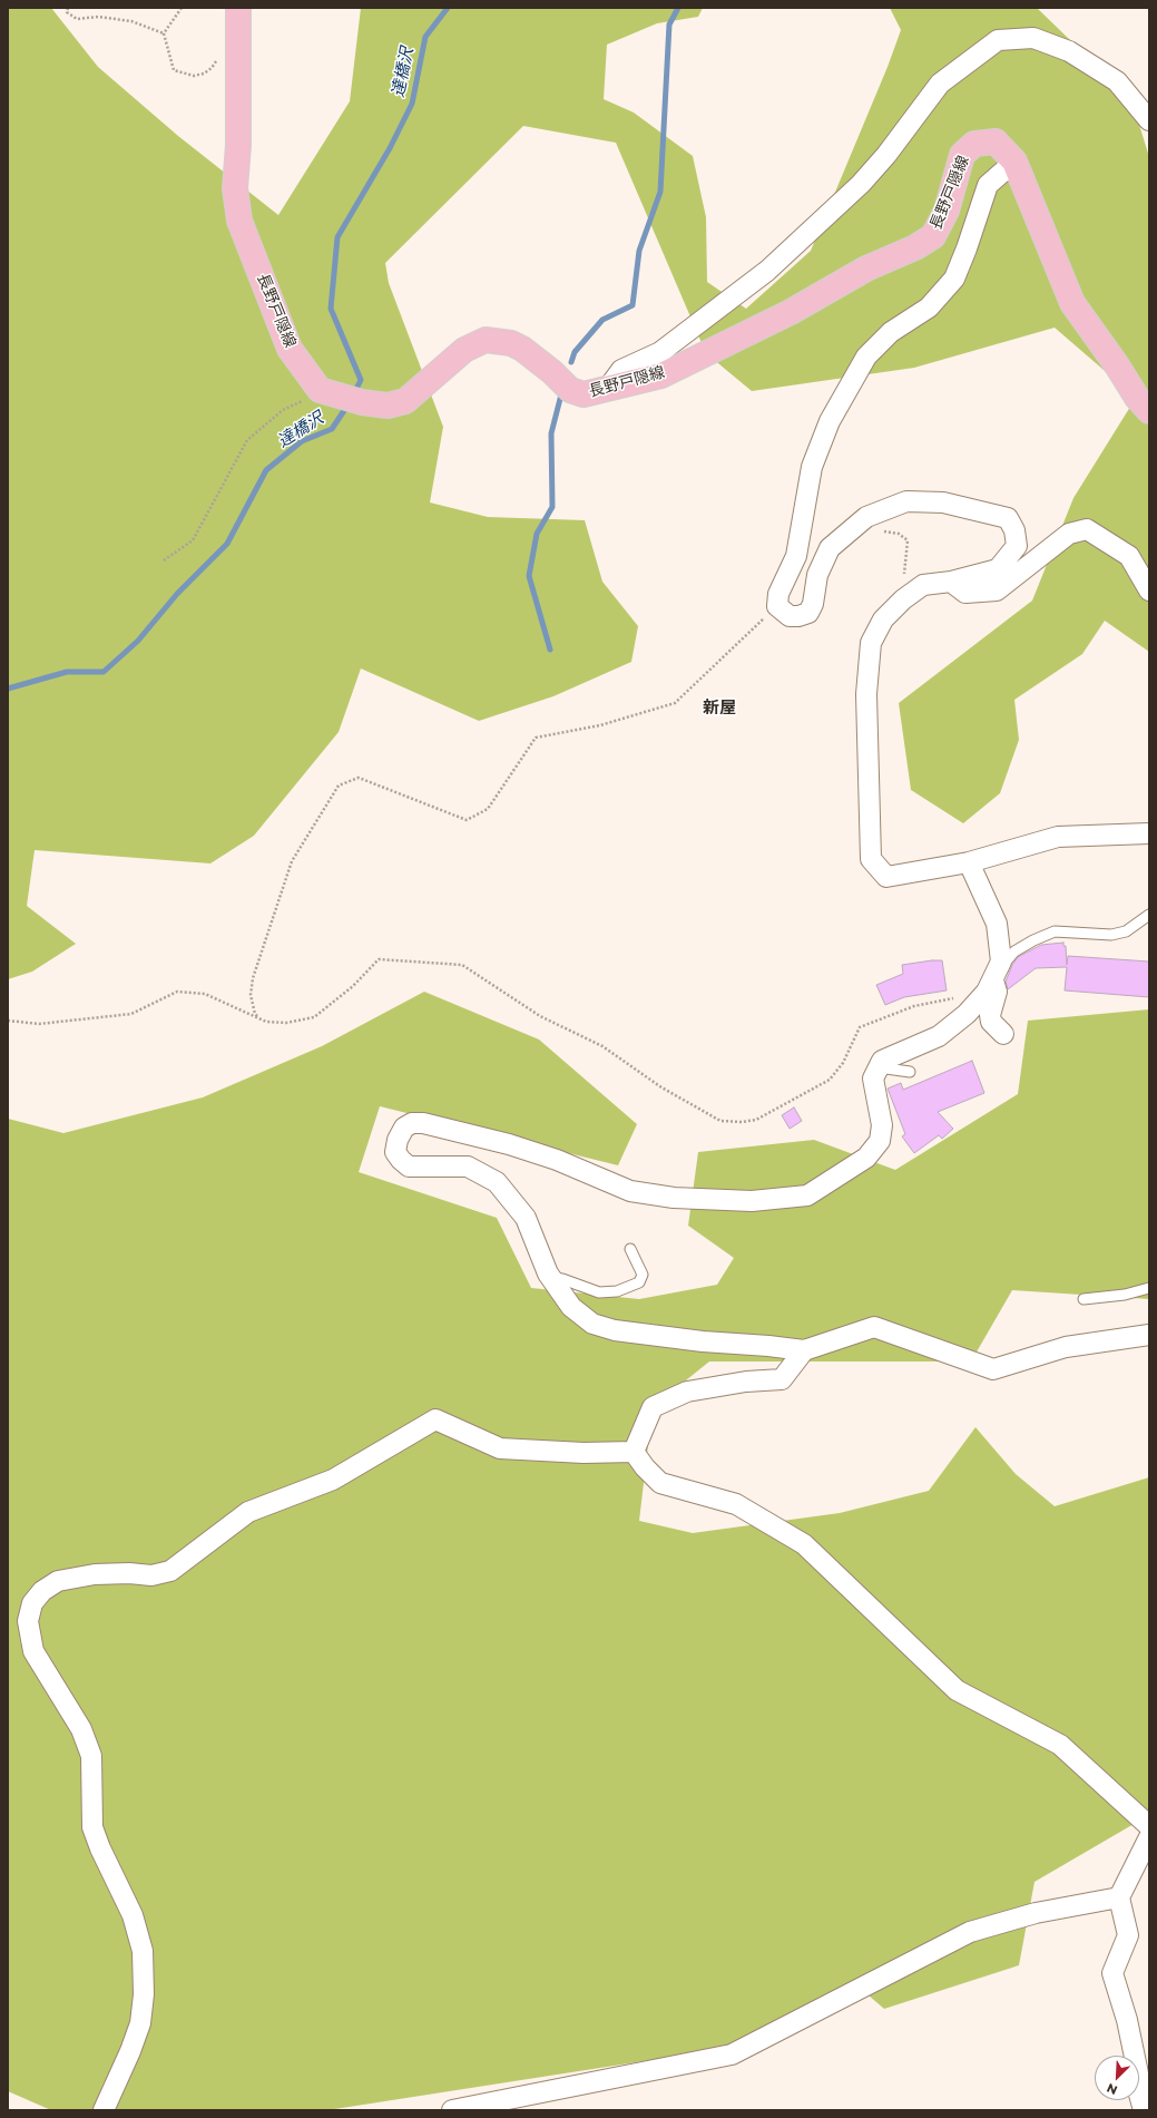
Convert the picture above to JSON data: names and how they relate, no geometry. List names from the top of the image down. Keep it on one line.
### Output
{"streets":{"main road":["長野戸隠線"]},"districts":["新屋"],"water":["達橋沢"],"north":"bottom left"}
